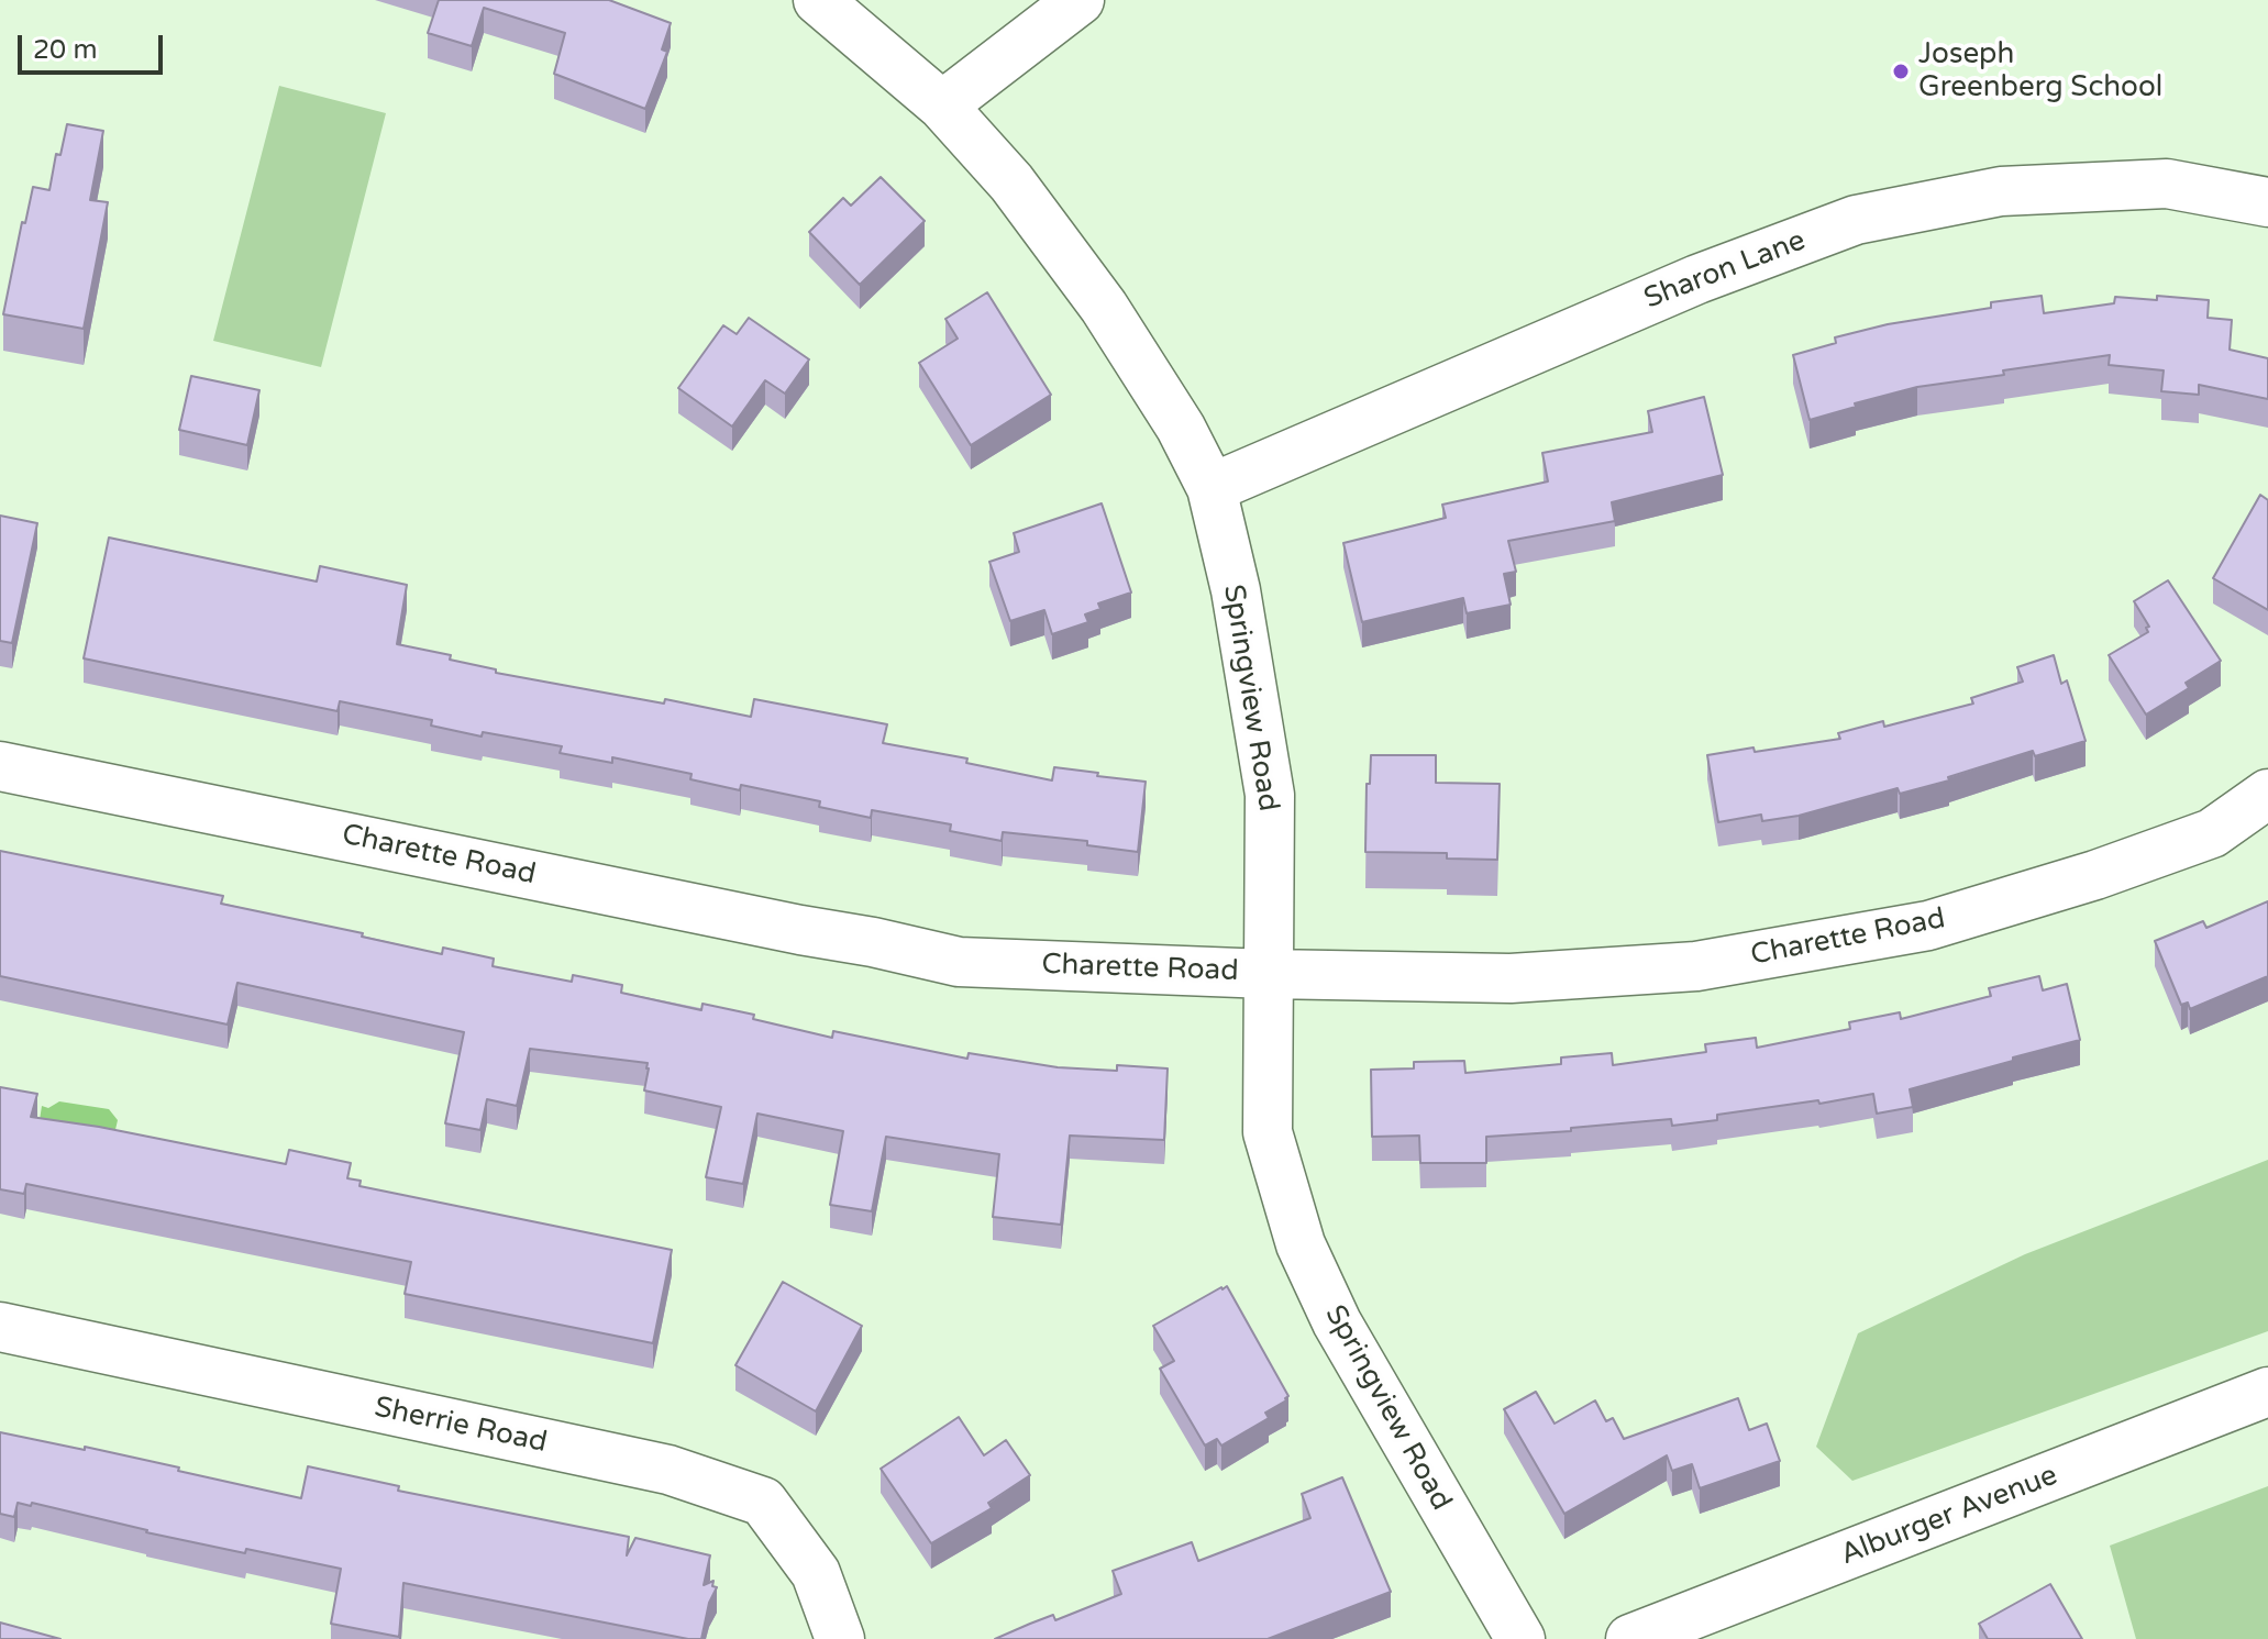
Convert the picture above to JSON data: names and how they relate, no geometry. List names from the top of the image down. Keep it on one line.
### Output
{"streets":{"street":["Sharon Lane","Springview Road","Charette Road","Sherrie Road","Alburger Avenue"]},"crossings":[["Sharon Lane","Springview Road"],["Springview Road","Charette Road"]],"places":["Joseph Greenberg School"],"scale_bar":"20 m"}
